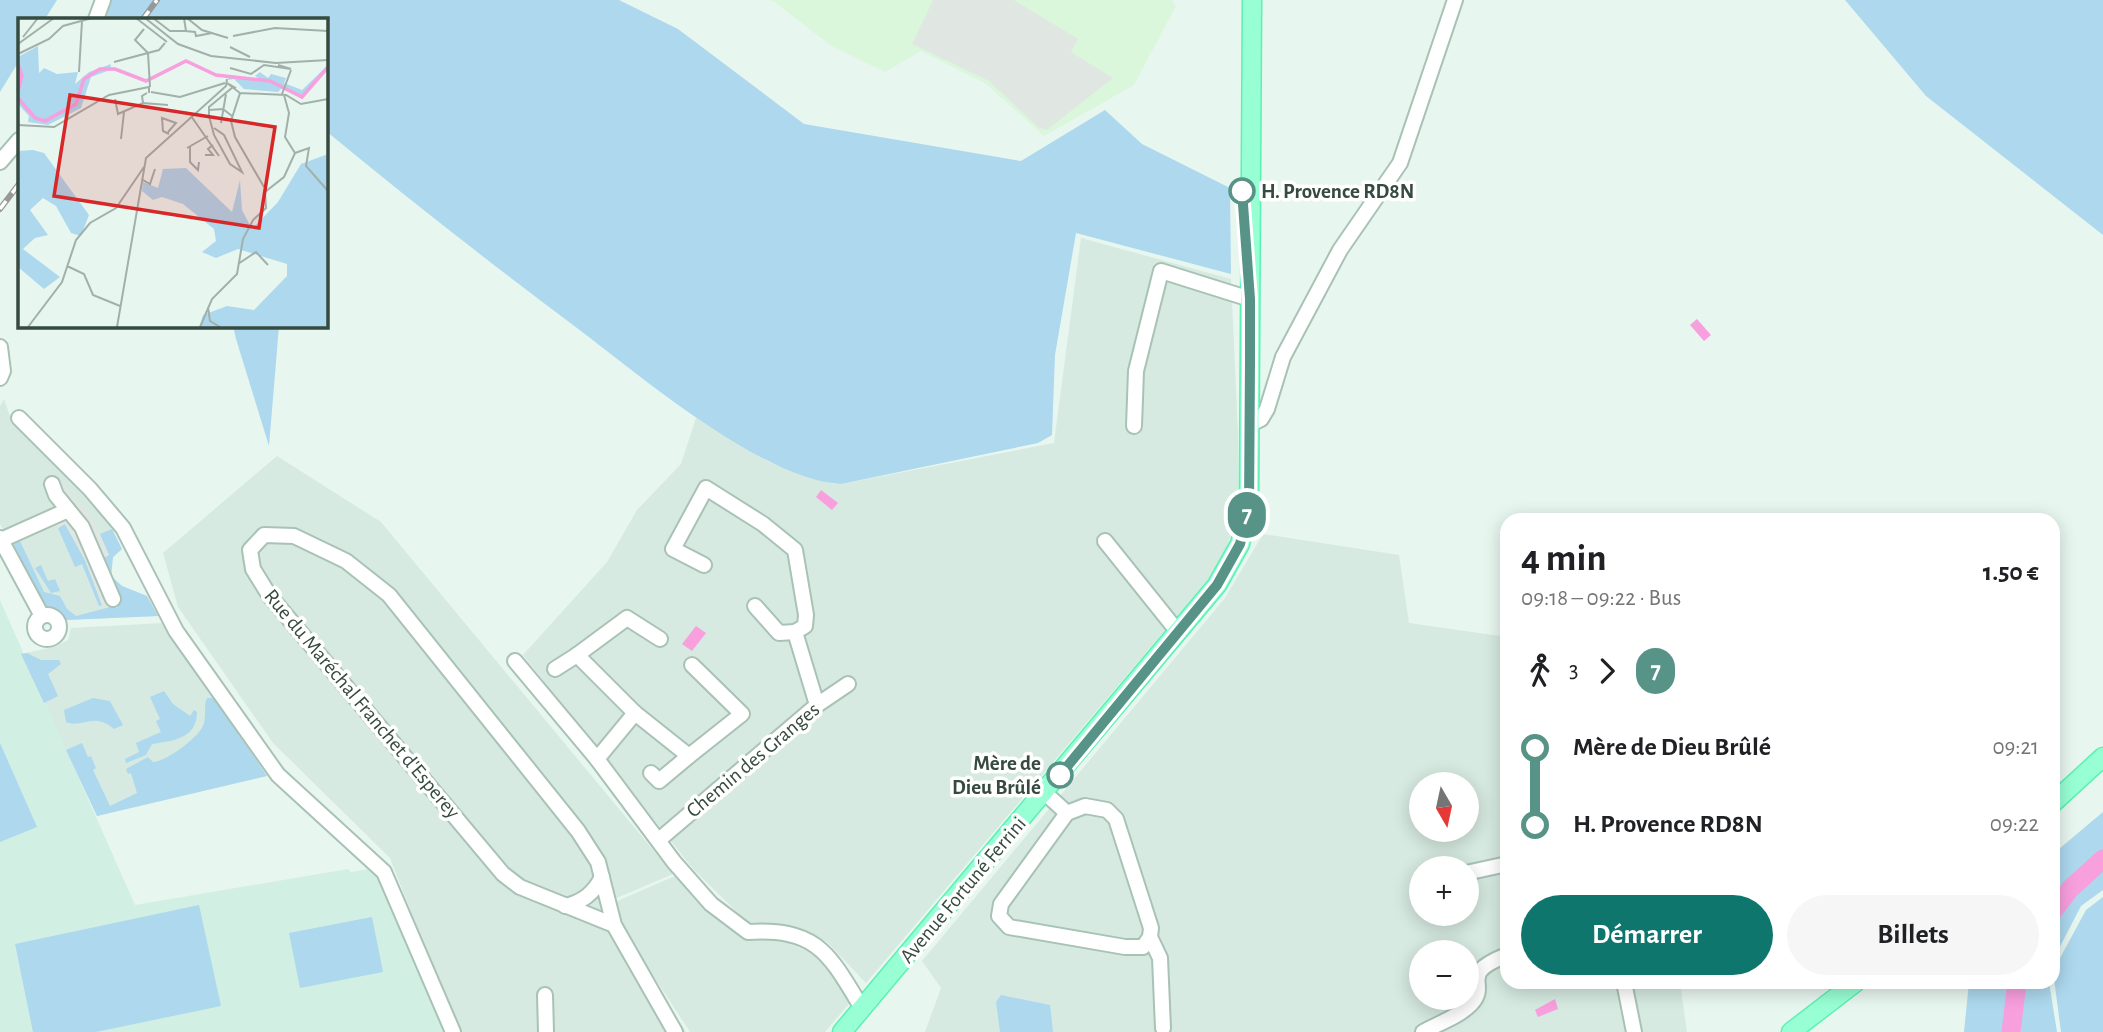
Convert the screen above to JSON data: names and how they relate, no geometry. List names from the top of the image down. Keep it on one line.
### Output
{"streets":{"main road":["Avenue Fortuné Ferrini"],"street":["Rue du Maréchal Franchet d'Esperey","Chemin des Granges"]},"places":["H. Provence RD8N","Mère de Dieu Brûlé"],"lines":["bus line 7"],"north":"bottom","page":{"on_map":"7","heading":["4 min","09:18 – 09:22 · Bus","1.50 €"],"legs":["3","7"],"list":[{"name":"Mère de Dieu Brûlé","value":"09:21"},{"name":"H. Provence RD8N","value":"09:22"}],"map_buttons":["+","−"],"buttons":["Démarrer","Billets"]}}
